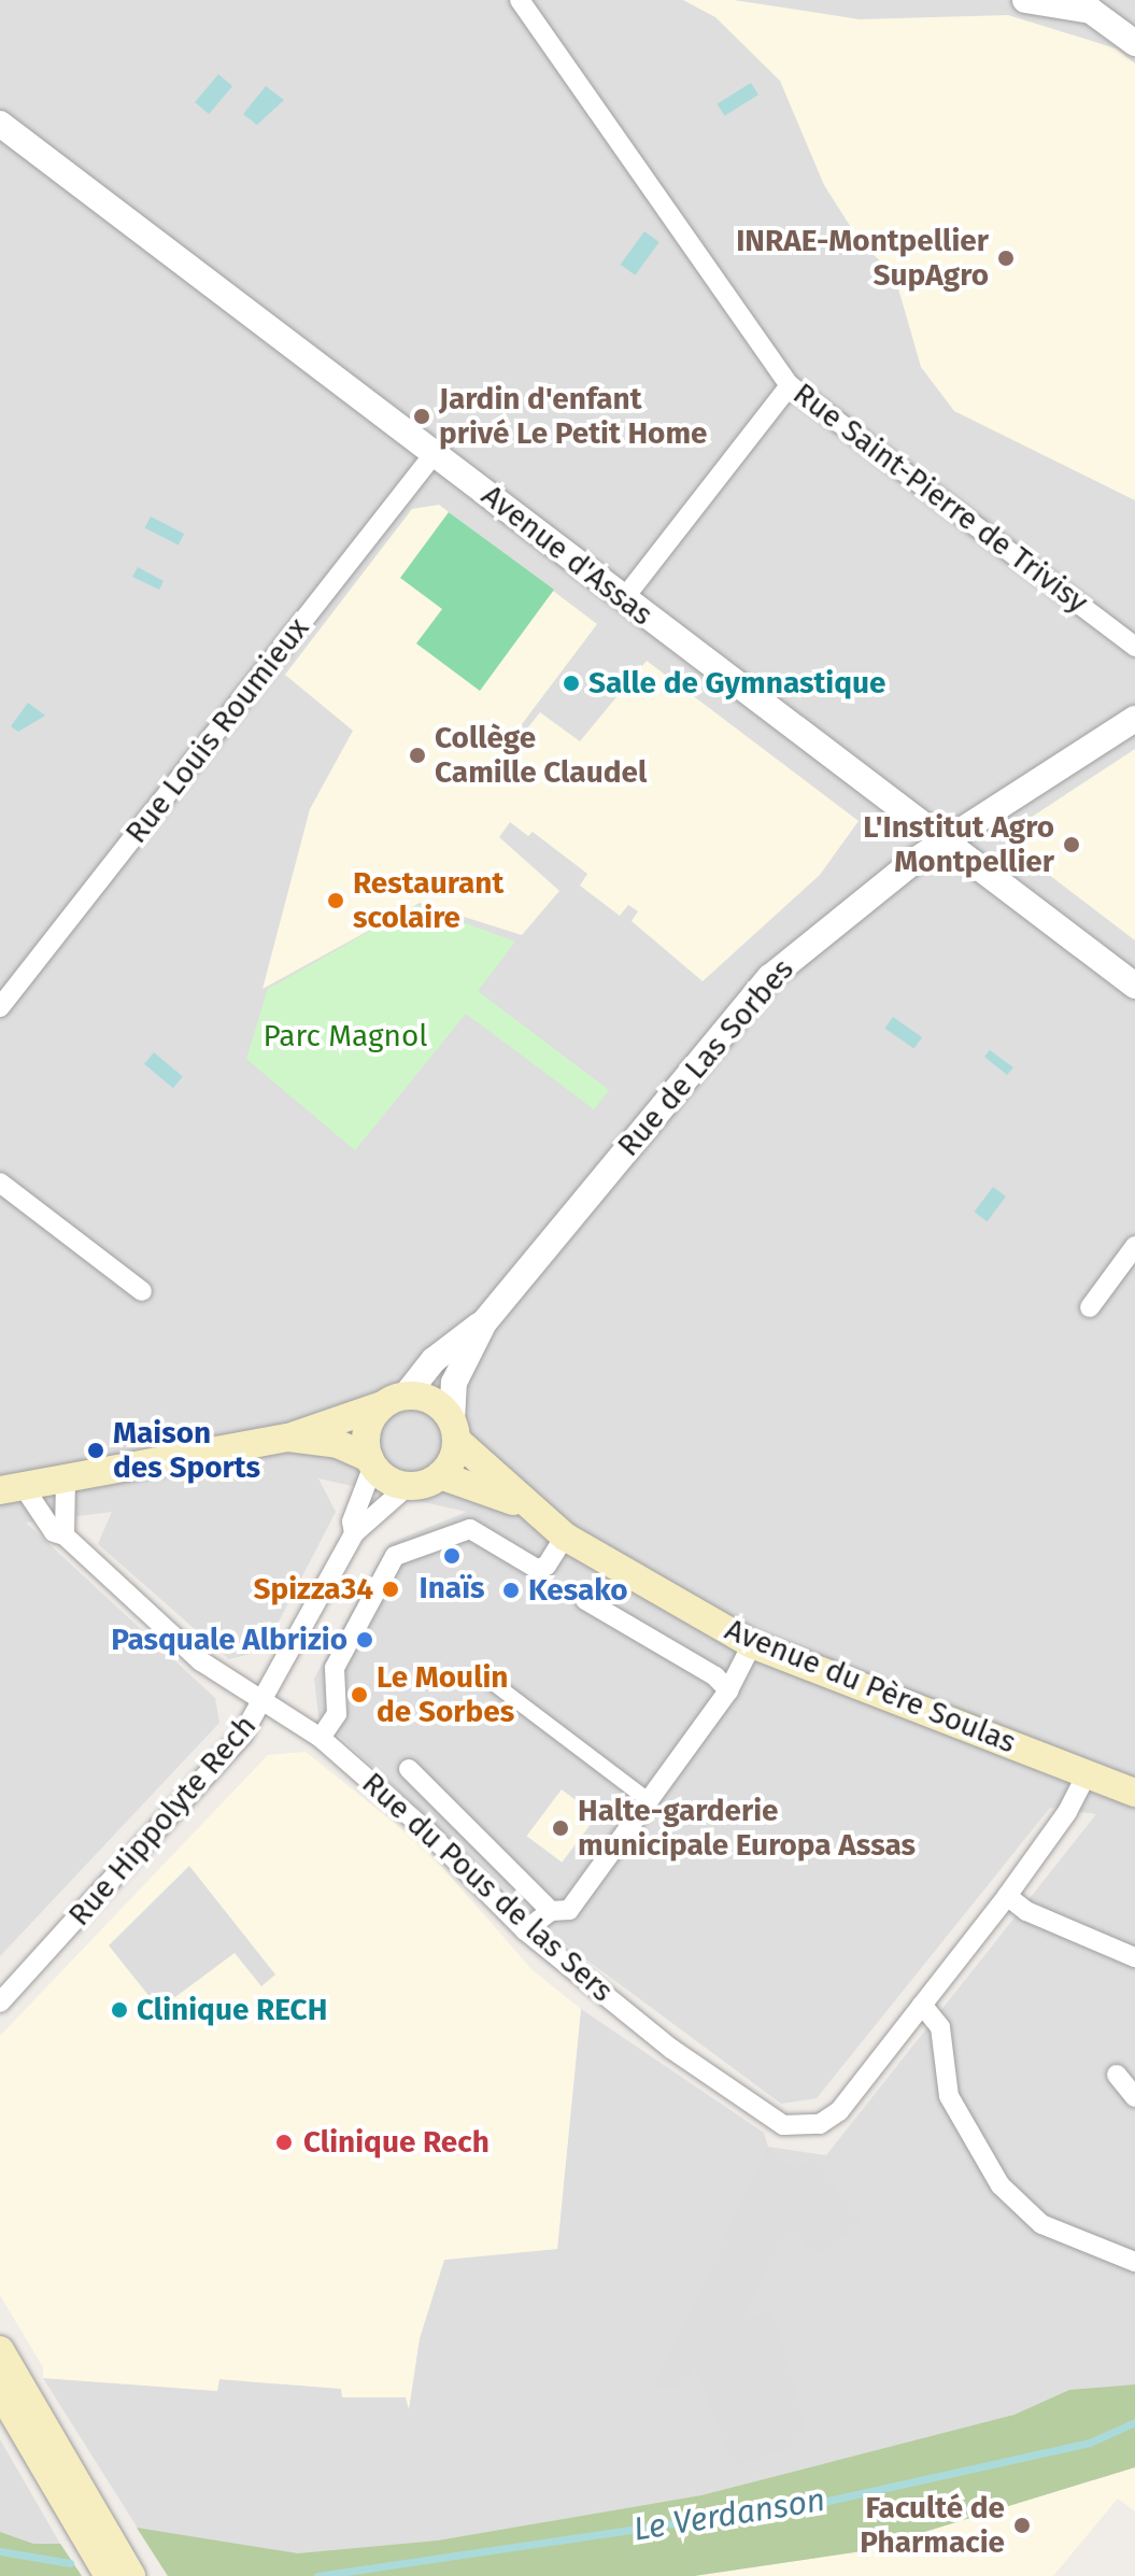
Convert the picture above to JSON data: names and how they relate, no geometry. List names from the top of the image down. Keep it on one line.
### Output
{"streets":{"main road":["Avenue du Père Soulas"],"street":["Rue Saint-Pierre de Trivisy","Avenue d'Assas","Rue Louis Roumieux","Rue de Las Sorbes","Rue Hippolyte Rech","Rue du Pous de las Sers"]},"crossings":[["Avenue d'Assas","Rue Louis Roumieux"],["Avenue d'Assas","Rue de Las Sorbes"],["Rue de Las Sorbes","Avenue du Père Soulas"],["Rue de Las Sorbes","Rue Hippolyte Rech"],["Avenue du Père Soulas","Rue Hippolyte Rech"],["Avenue du Père Soulas","Rue du Pous de las Sers"],["Rue Hippolyte Rech","Rue du Pous de las Sers"]],"water":["Le Verdanson"],"parks":["Parc Magnol"],"places":["INRAE-Montpellier SupAgro","Jardin d'enfant privé Le Petit Home","Salle de Gymnastique","Collège Camille Claudel","L'Institut Agro Montpellier","Restaurant scolaire","Maison des Sports","Inaïs","Spizza34","Kesako","Pasquale Albrizio","Le Moulin de Sorbes","Halte-garderie municipale Europa Assas","Clinique RECH","Clinique Rech","Faculté de Pharmacie"]}
